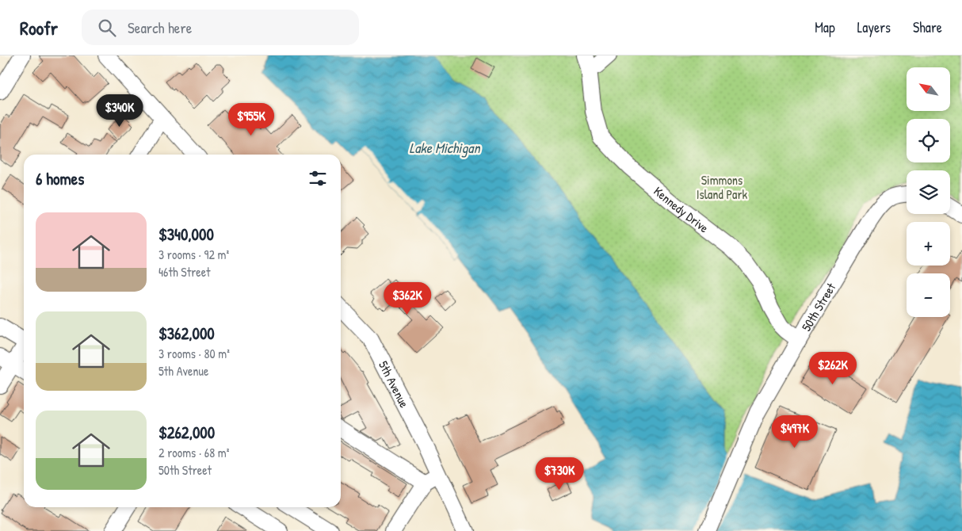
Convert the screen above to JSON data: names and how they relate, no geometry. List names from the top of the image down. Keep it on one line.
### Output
{"streets":{"street":["Kennedy Drive","50th Street","5th Avenue"]},"crossings":[["Kennedy Drive","50th Street"]],"water":["Lake Michigan"],"parks":["Simmons Island Park"],"north":"top left","page":{"header":"Roofr","search":"Search here","nav":["Map","Layers","Share"],"map_buttons":["+","−"],"price":["$340K","$955K","$362K","$262K","$497K","$730K"],"heading":"6 homes","list":[{"name":"$340,000","note":"3 rooms · 92 m² · 46th Street"},{"name":"$362,000","note":"3 rooms · 80 m² · 5th Avenue"},{"name":"$262,000","note":"2 rooms · 68 m² · 50th Street"}]}}
